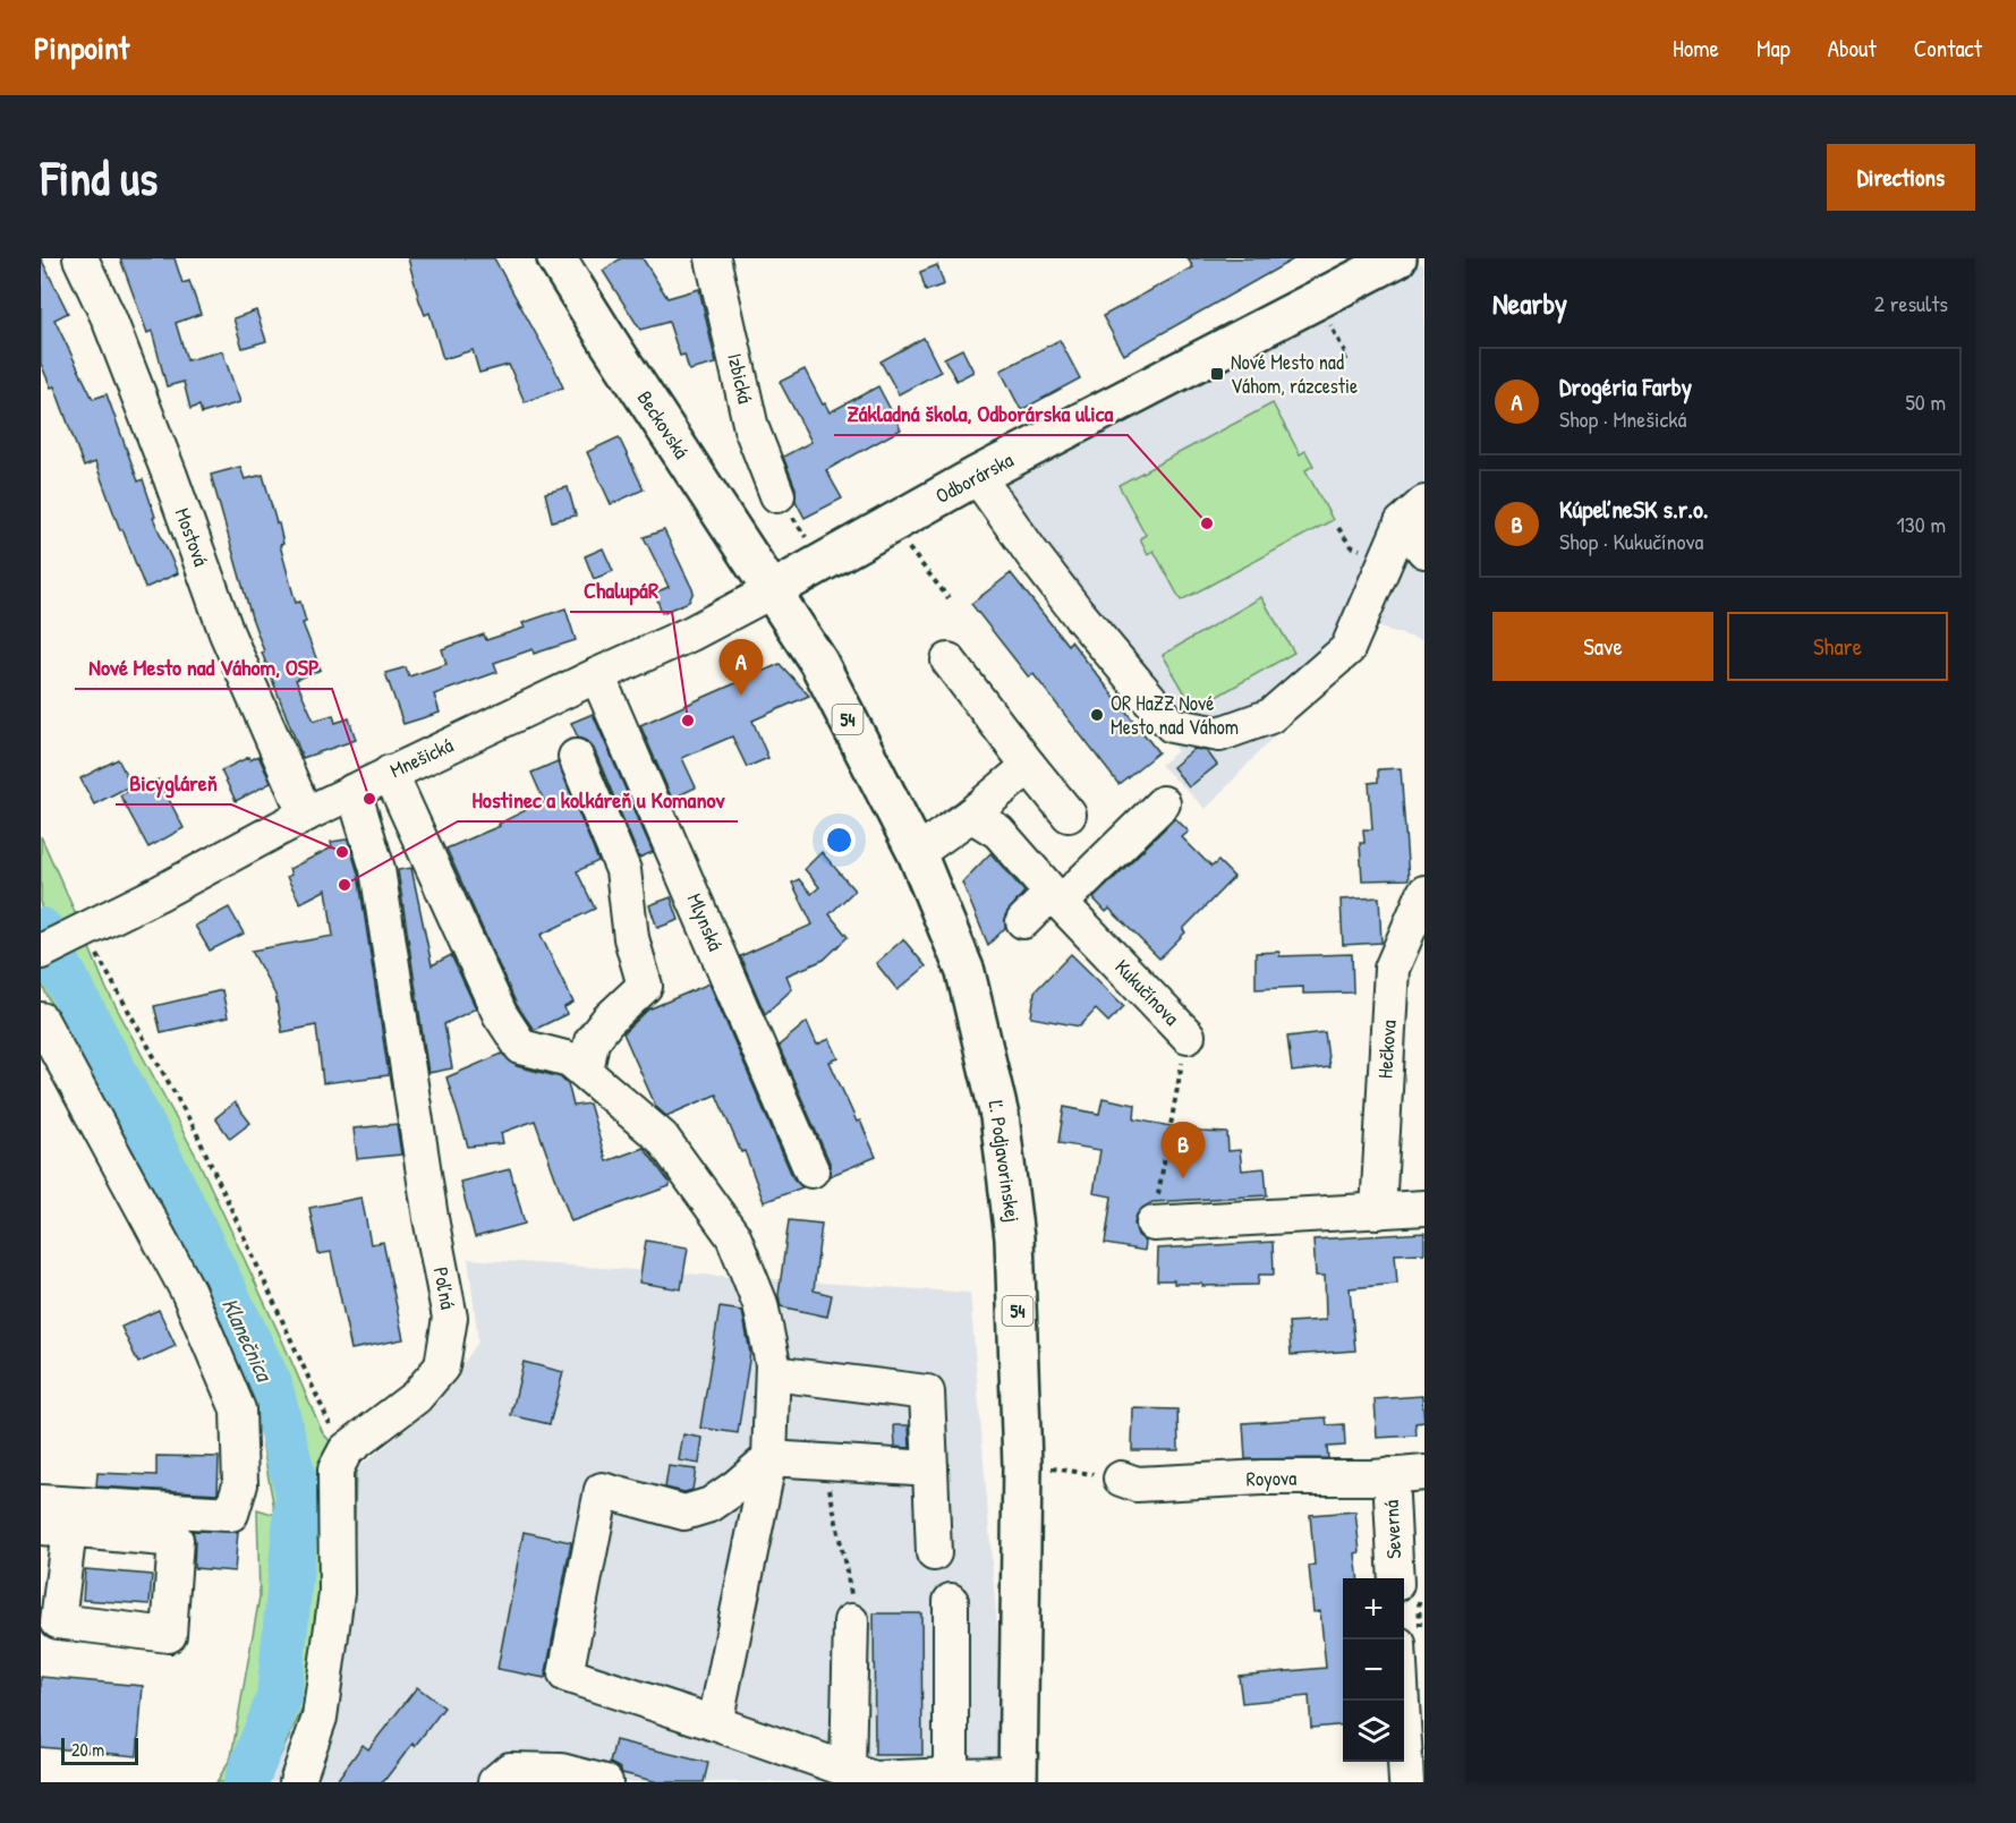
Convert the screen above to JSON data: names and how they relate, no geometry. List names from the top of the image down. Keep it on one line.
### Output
{"streets":{"main road":["Beckovská","Odborárska","54","Ľ. Podjavorinskej"],"street":["Izbická","Mostová","Mnešická","Mlynská","Kukučínova","Hečkova","Poľná","Royova","Severná"]},"crossings":[["Beckovská","Odborárska"],["Beckovská","Mnešická"],["Beckovská","Ľ. Podjavorinskej"],["Odborárska","Mnešická"],["Odborárska","Ľ. Podjavorinskej"],["Mostová","Mnešická"],["Mnešická","Mlynská"],["Mnešická","Ľ. Podjavorinskej"],["Mnešická","Poľná"],["Royova","Severná"]],"water":["Klanečnica"],"places":{"transit":["Nové Mesto nad Váhom, rázcestie"],"other":["Základná škola, Odborárska ulica","OR HaZZ Nové Mesto nad Váhom","ChalupáR","Nové Mesto nad Váhom, OSP","Bicygláreň","Hostinec a kolkáreň u Komanov"]},"scale_bar":"20 m","page":{"header":"Pinpoint","nav":["Home","Map","About","Contact"],"buttons":["Directions",["Save","Share"]],"title":"Find us","heading":["Nearby","2 results"],"list":[{"mark":"A","name":"Drogéria Farby","note":"Shop · Mnešická","value":"50 m"},{"mark":"B","name":"KúpeľneSK s.r.o.","note":"Shop · Kukučínova","value":"130 m"}],"pins":["A","B"],"map_buttons":["+","−"],"scale":"20 m"}}
